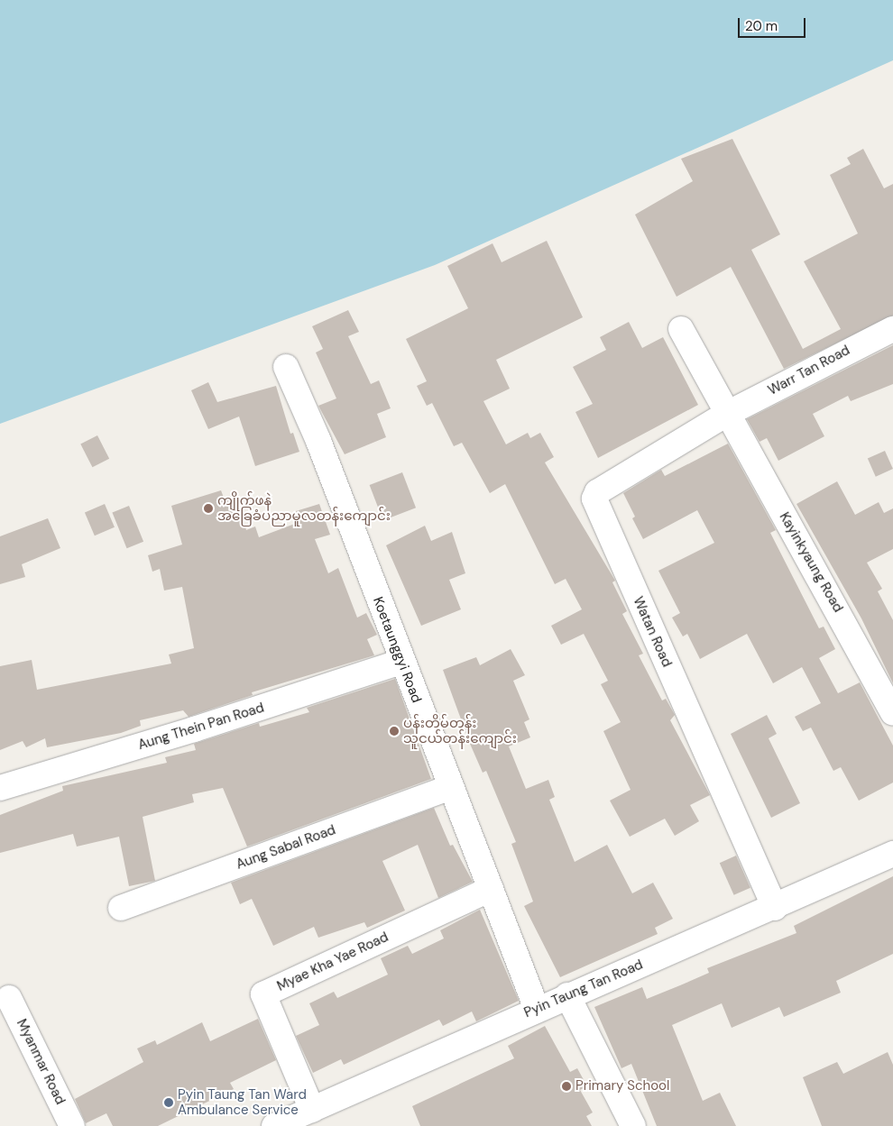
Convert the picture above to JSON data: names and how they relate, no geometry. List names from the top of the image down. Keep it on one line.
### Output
{"streets":{"street":["Warr Tan Road","Kayinkyaung Road","Watan Road","Koetaunggyi Road","Aung Thein Pan Road","Aung Sabal Road","Myae Kha Yae Road","Pyin Taung Tan Road","Myanmar Road"]},"crossings":[["Warr Tan Road","Kayinkyaung Road"],["Warr Tan Road","Watan Road"],["Kayinkyaung Road","Watan Road"],["Watan Road","Pyin Taung Tan Road"],["Koetaunggyi Road","Aung Thein Pan Road"],["Koetaunggyi Road","Aung Sabal Road"],["Koetaunggyi Road","Myae Kha Yae Road"],["Koetaunggyi Road","Pyin Taung Tan Road"],["Myae Kha Yae Road","Pyin Taung Tan Road"]],"places":["ကျိုက်ဖနဲ အခြေခံပညာမူလတန်းကျောင်း","ပန်းတိမ်တန်း သူငယ်တန်းကျောင်း","Primary School","Pyin Taung Tan Ward Ambulance Service"],"scale_bar":"20 m"}
